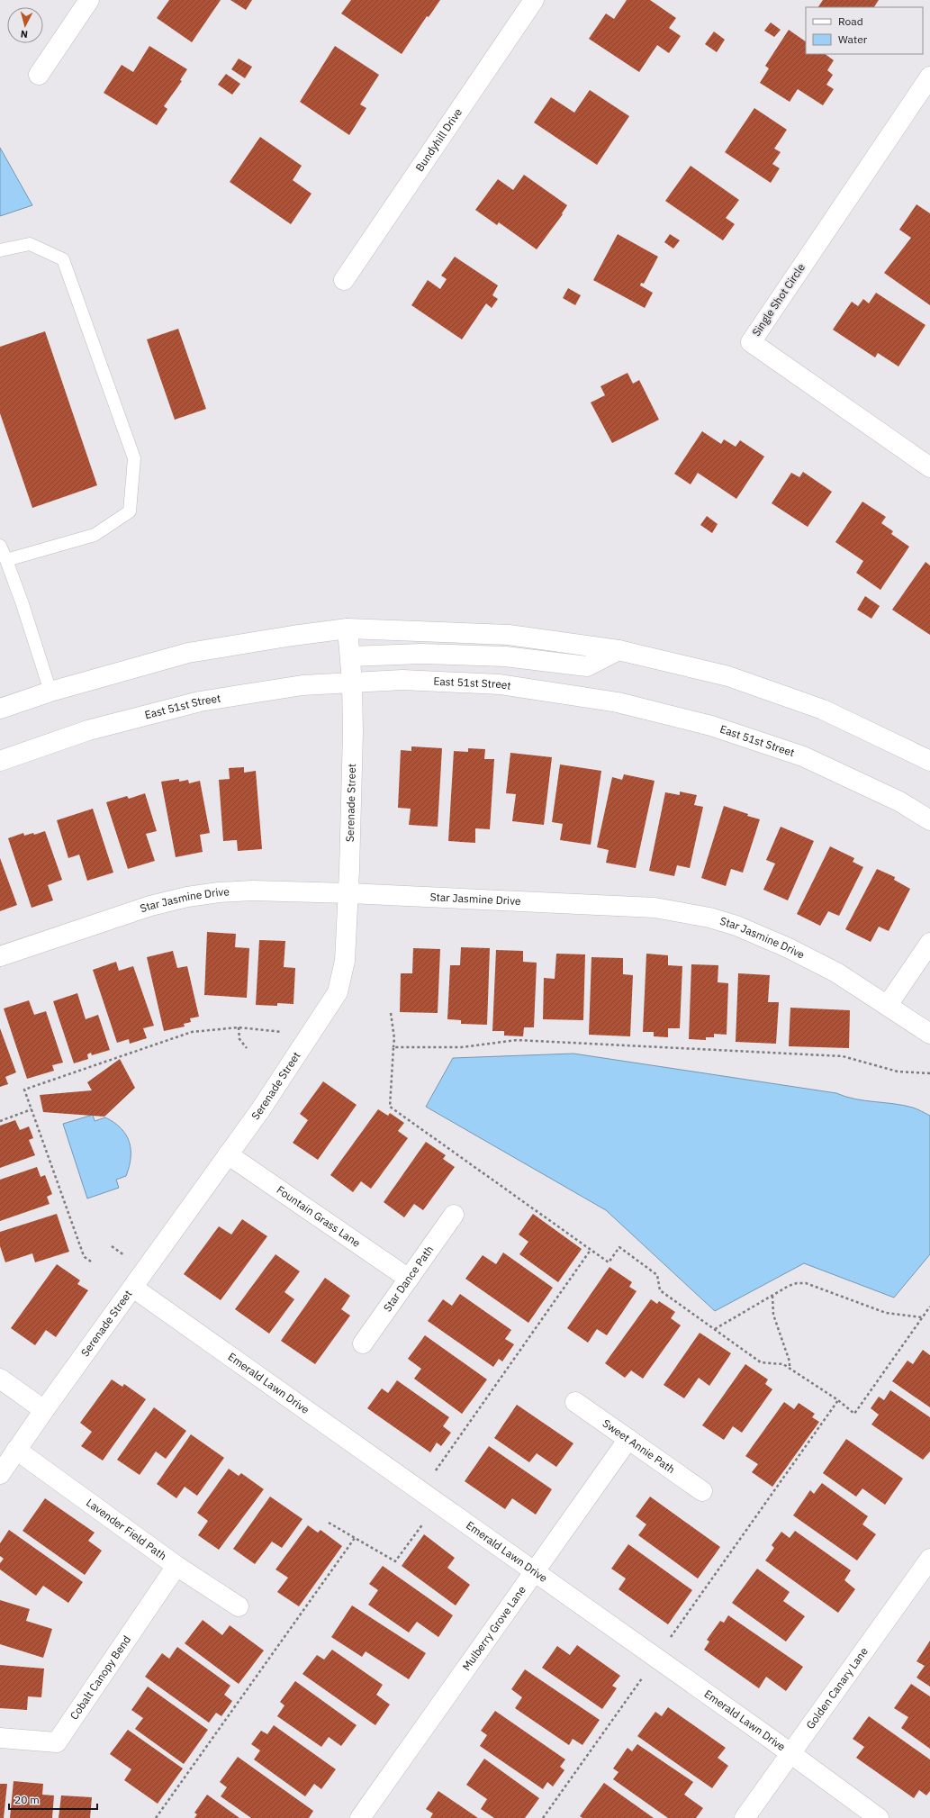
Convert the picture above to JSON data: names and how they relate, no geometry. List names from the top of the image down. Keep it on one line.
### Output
{"streets":{"street":["Bundyhill Drive","Single Shot Circle","East 51st Street","Serenade Street","Star Jasmine Drive","Fountain Grass Lane","Star Dance Path","Emerald Lawn Drive","Sweet Annie Path","Lavender Field Path","Mulberry Grove Lane","Cobalt Canopy Bend","Golden Canary Lane"]},"crossings":[["East 51st Street","Serenade Street"],["Serenade Street","Star Jasmine Drive"],["Serenade Street","Fountain Grass Lane"],["Serenade Street","Emerald Lawn Drive"],["Serenade Street","Lavender Field Path"],["Fountain Grass Lane","Star Dance Path"],["Emerald Lawn Drive","Mulberry Grove Lane"],["Emerald Lawn Drive","Golden Canary Lane"],["Sweet Annie Path","Mulberry Grove Lane"],["Lavender Field Path","Cobalt Canopy Bend"]],"legend":["Road","Water"],"scale_bar":"20 m","north":"bottom"}
